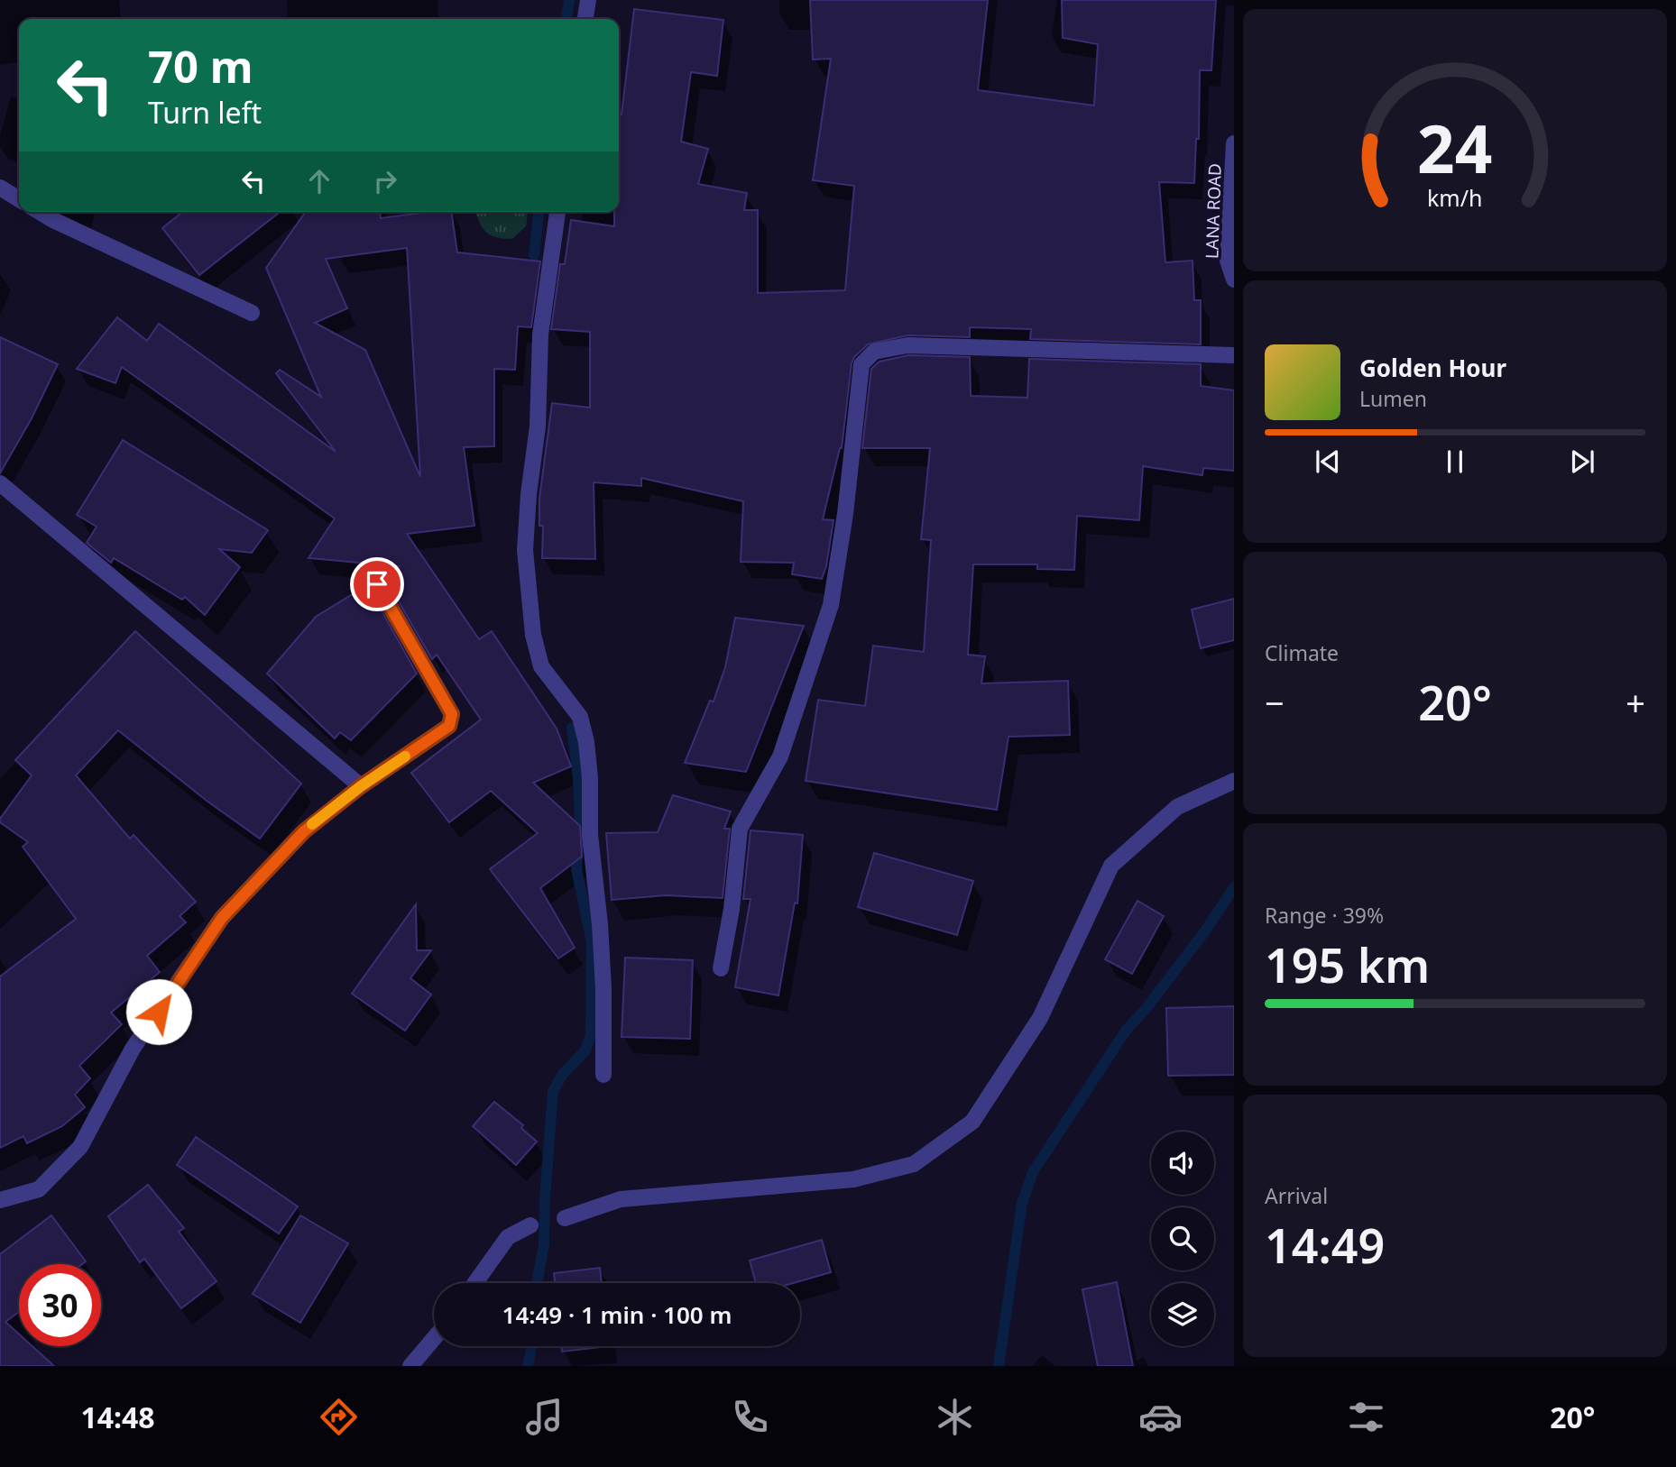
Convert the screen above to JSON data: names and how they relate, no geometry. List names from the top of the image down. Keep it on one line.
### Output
{"streets":{"street":["LANA ROAD"]},"page":{"turn":["70 m","Turn left"],"song":["Golden Hour","Lumen"],"tile":["Climate",["Range · 39%","195 km"],["Arrival","14:49"]],"heat":["−","20°","+"],"limit":"30","trip":"14:49 · 1 min · 100 m","tabs":["14:48","20°"],"gauge":["24","km/h"]}}
